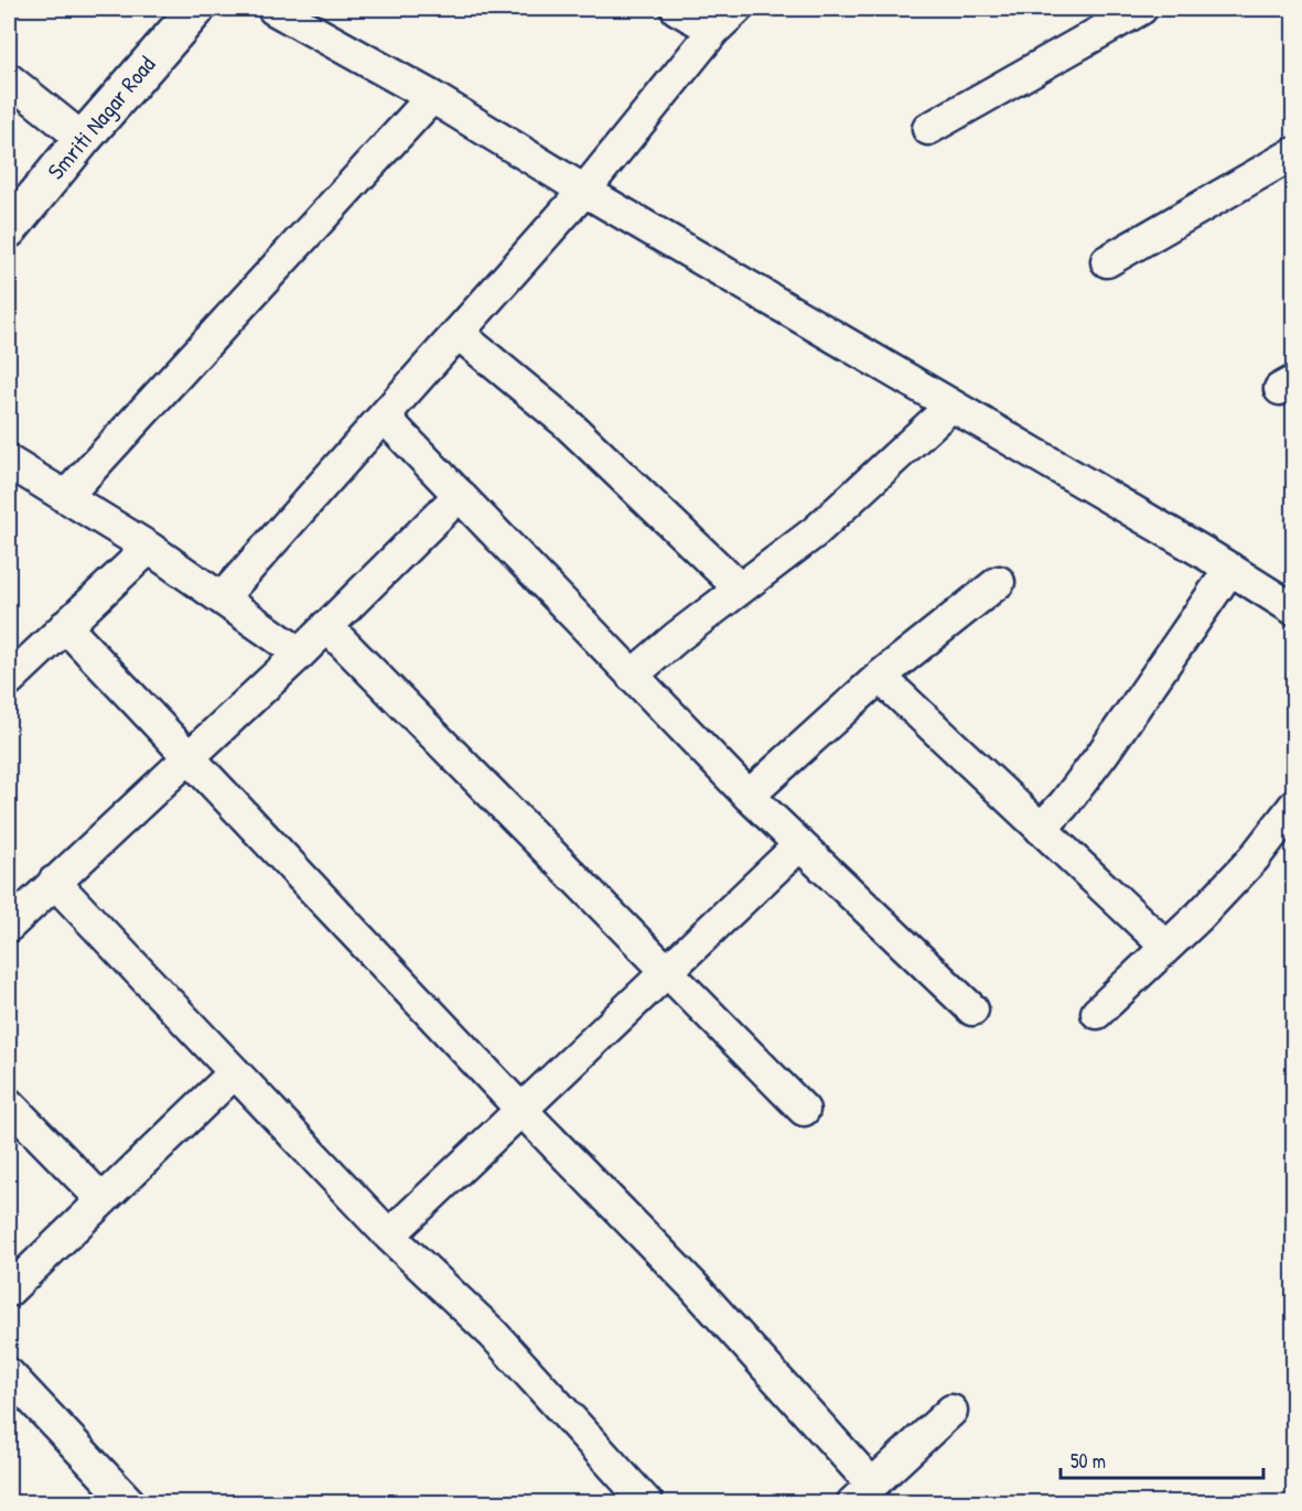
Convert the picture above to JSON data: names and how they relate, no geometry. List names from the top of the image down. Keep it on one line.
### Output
{"streets":{"main road":["Smriti Nagar Road"]},"scale_bar":"50 m"}
